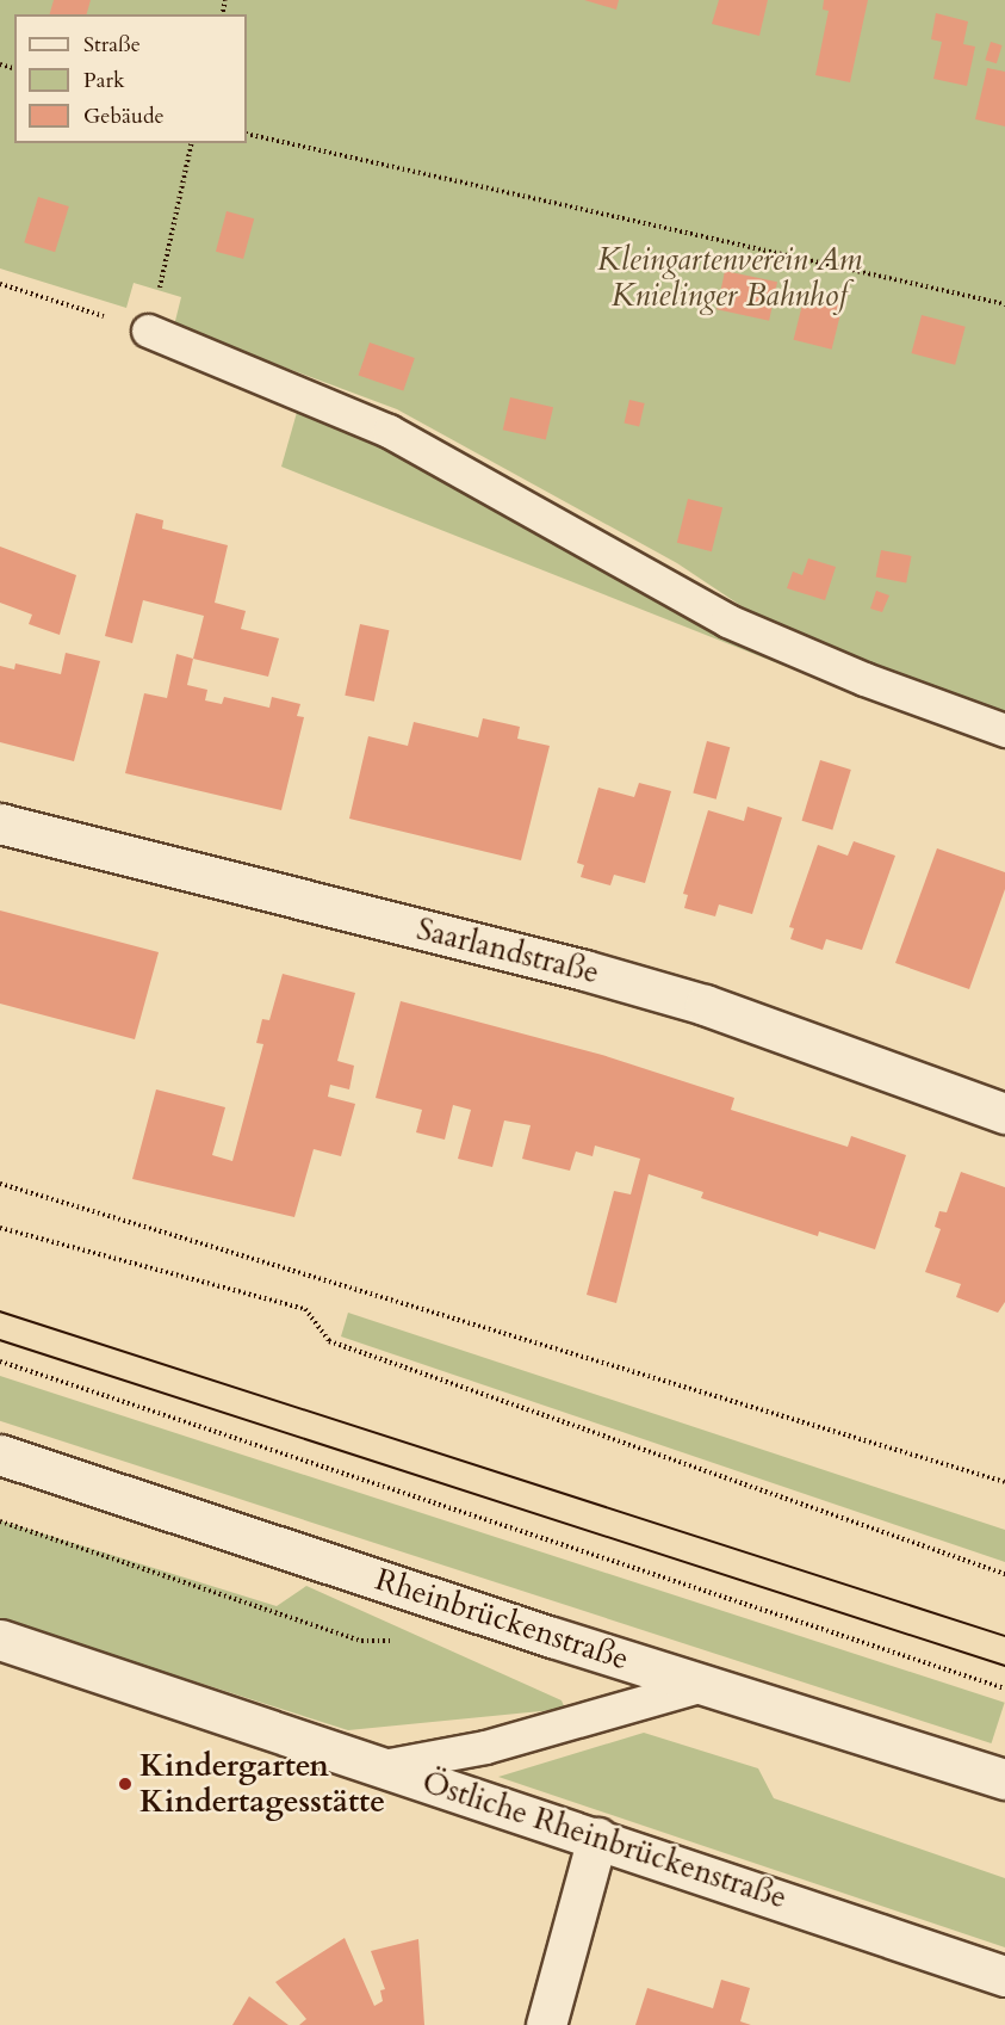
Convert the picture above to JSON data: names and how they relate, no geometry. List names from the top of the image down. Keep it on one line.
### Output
{"streets":{"street":["Saarlandstraße","Rheinbrückenstraße","Östliche Rheinbrückenstraße"]},"parks":["Kleingartenverein Am Knielinger Bahnhof"],"places":["Kindergarten Kindertagesstätte"],"legend":["Straße","Park","Gebäude"]}
